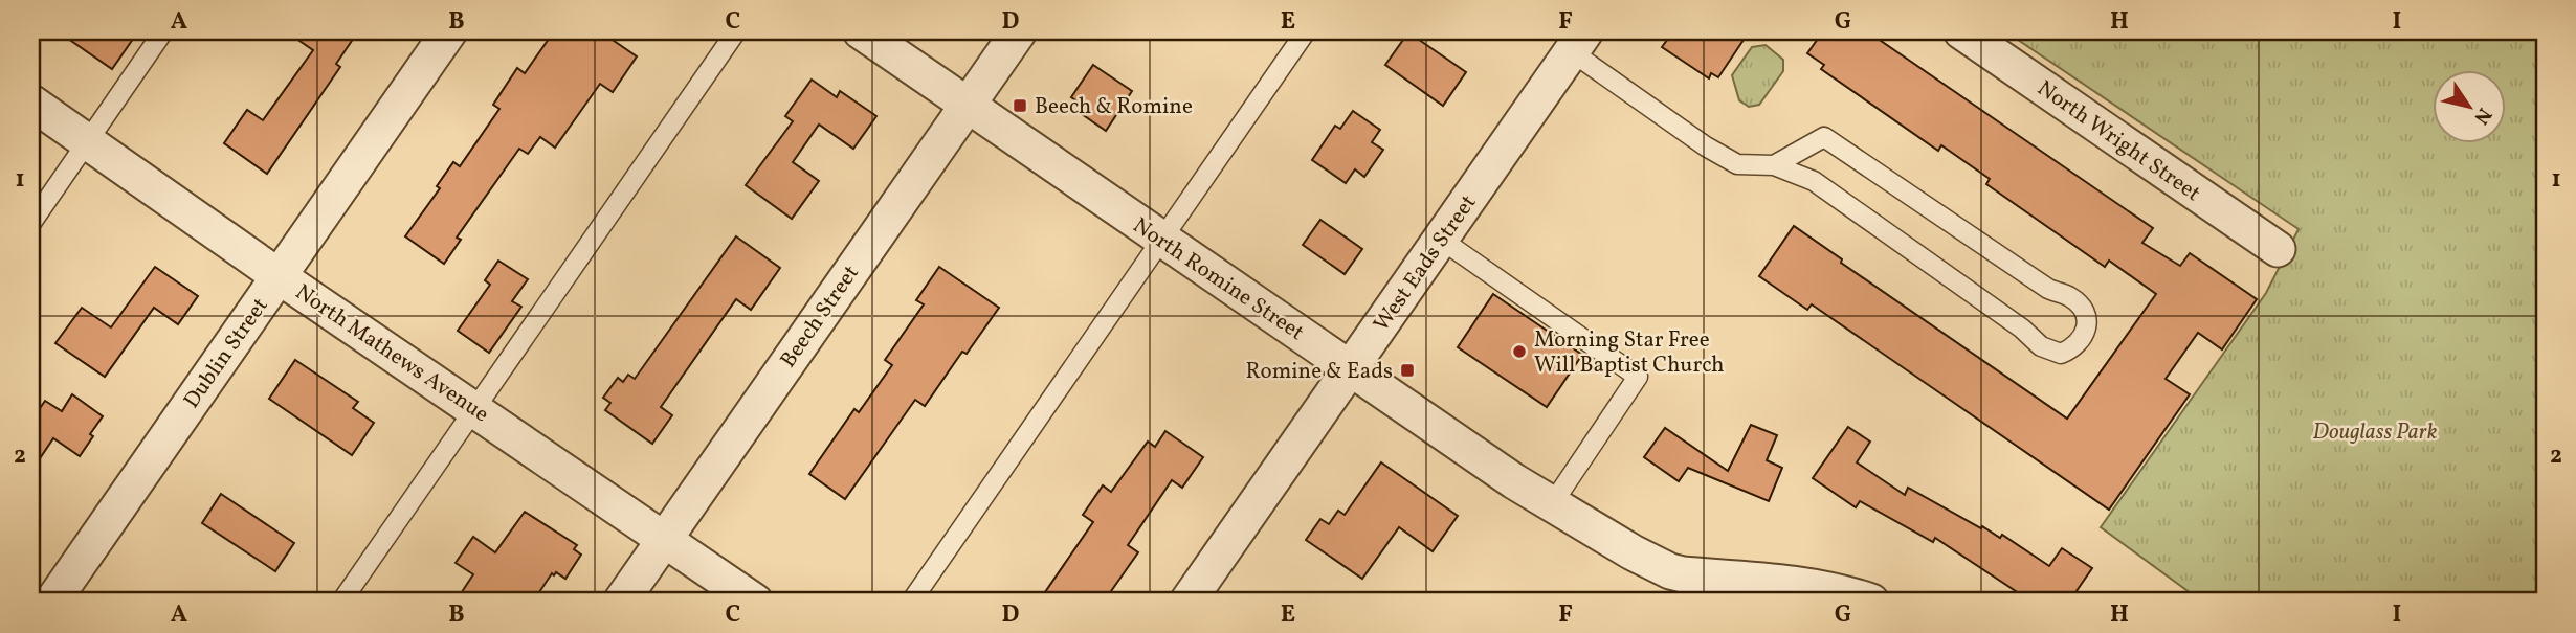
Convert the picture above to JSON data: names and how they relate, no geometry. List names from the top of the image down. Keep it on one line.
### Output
{"streets":{"street":["North Wright Street","West Eads Street","North Romine Street","Beech Street","Dublin Street","North Mathews Avenue"]},"crossings":[["West Eads Street","North Romine Street"],["North Romine Street","Beech Street"],["Beech Street","North Mathews Avenue"],["Dublin Street","North Mathews Avenue"]],"parks":["Douglass Park"],"places":{"transit":["Beech & Romine","Romine & Eads"],"other":["Morning Star Free Will Baptist Church"]},"north":"bottom right","grid":{"columns":["A","B","C","D","E","F","G","H","I"],"rows":["1","2"]}}
